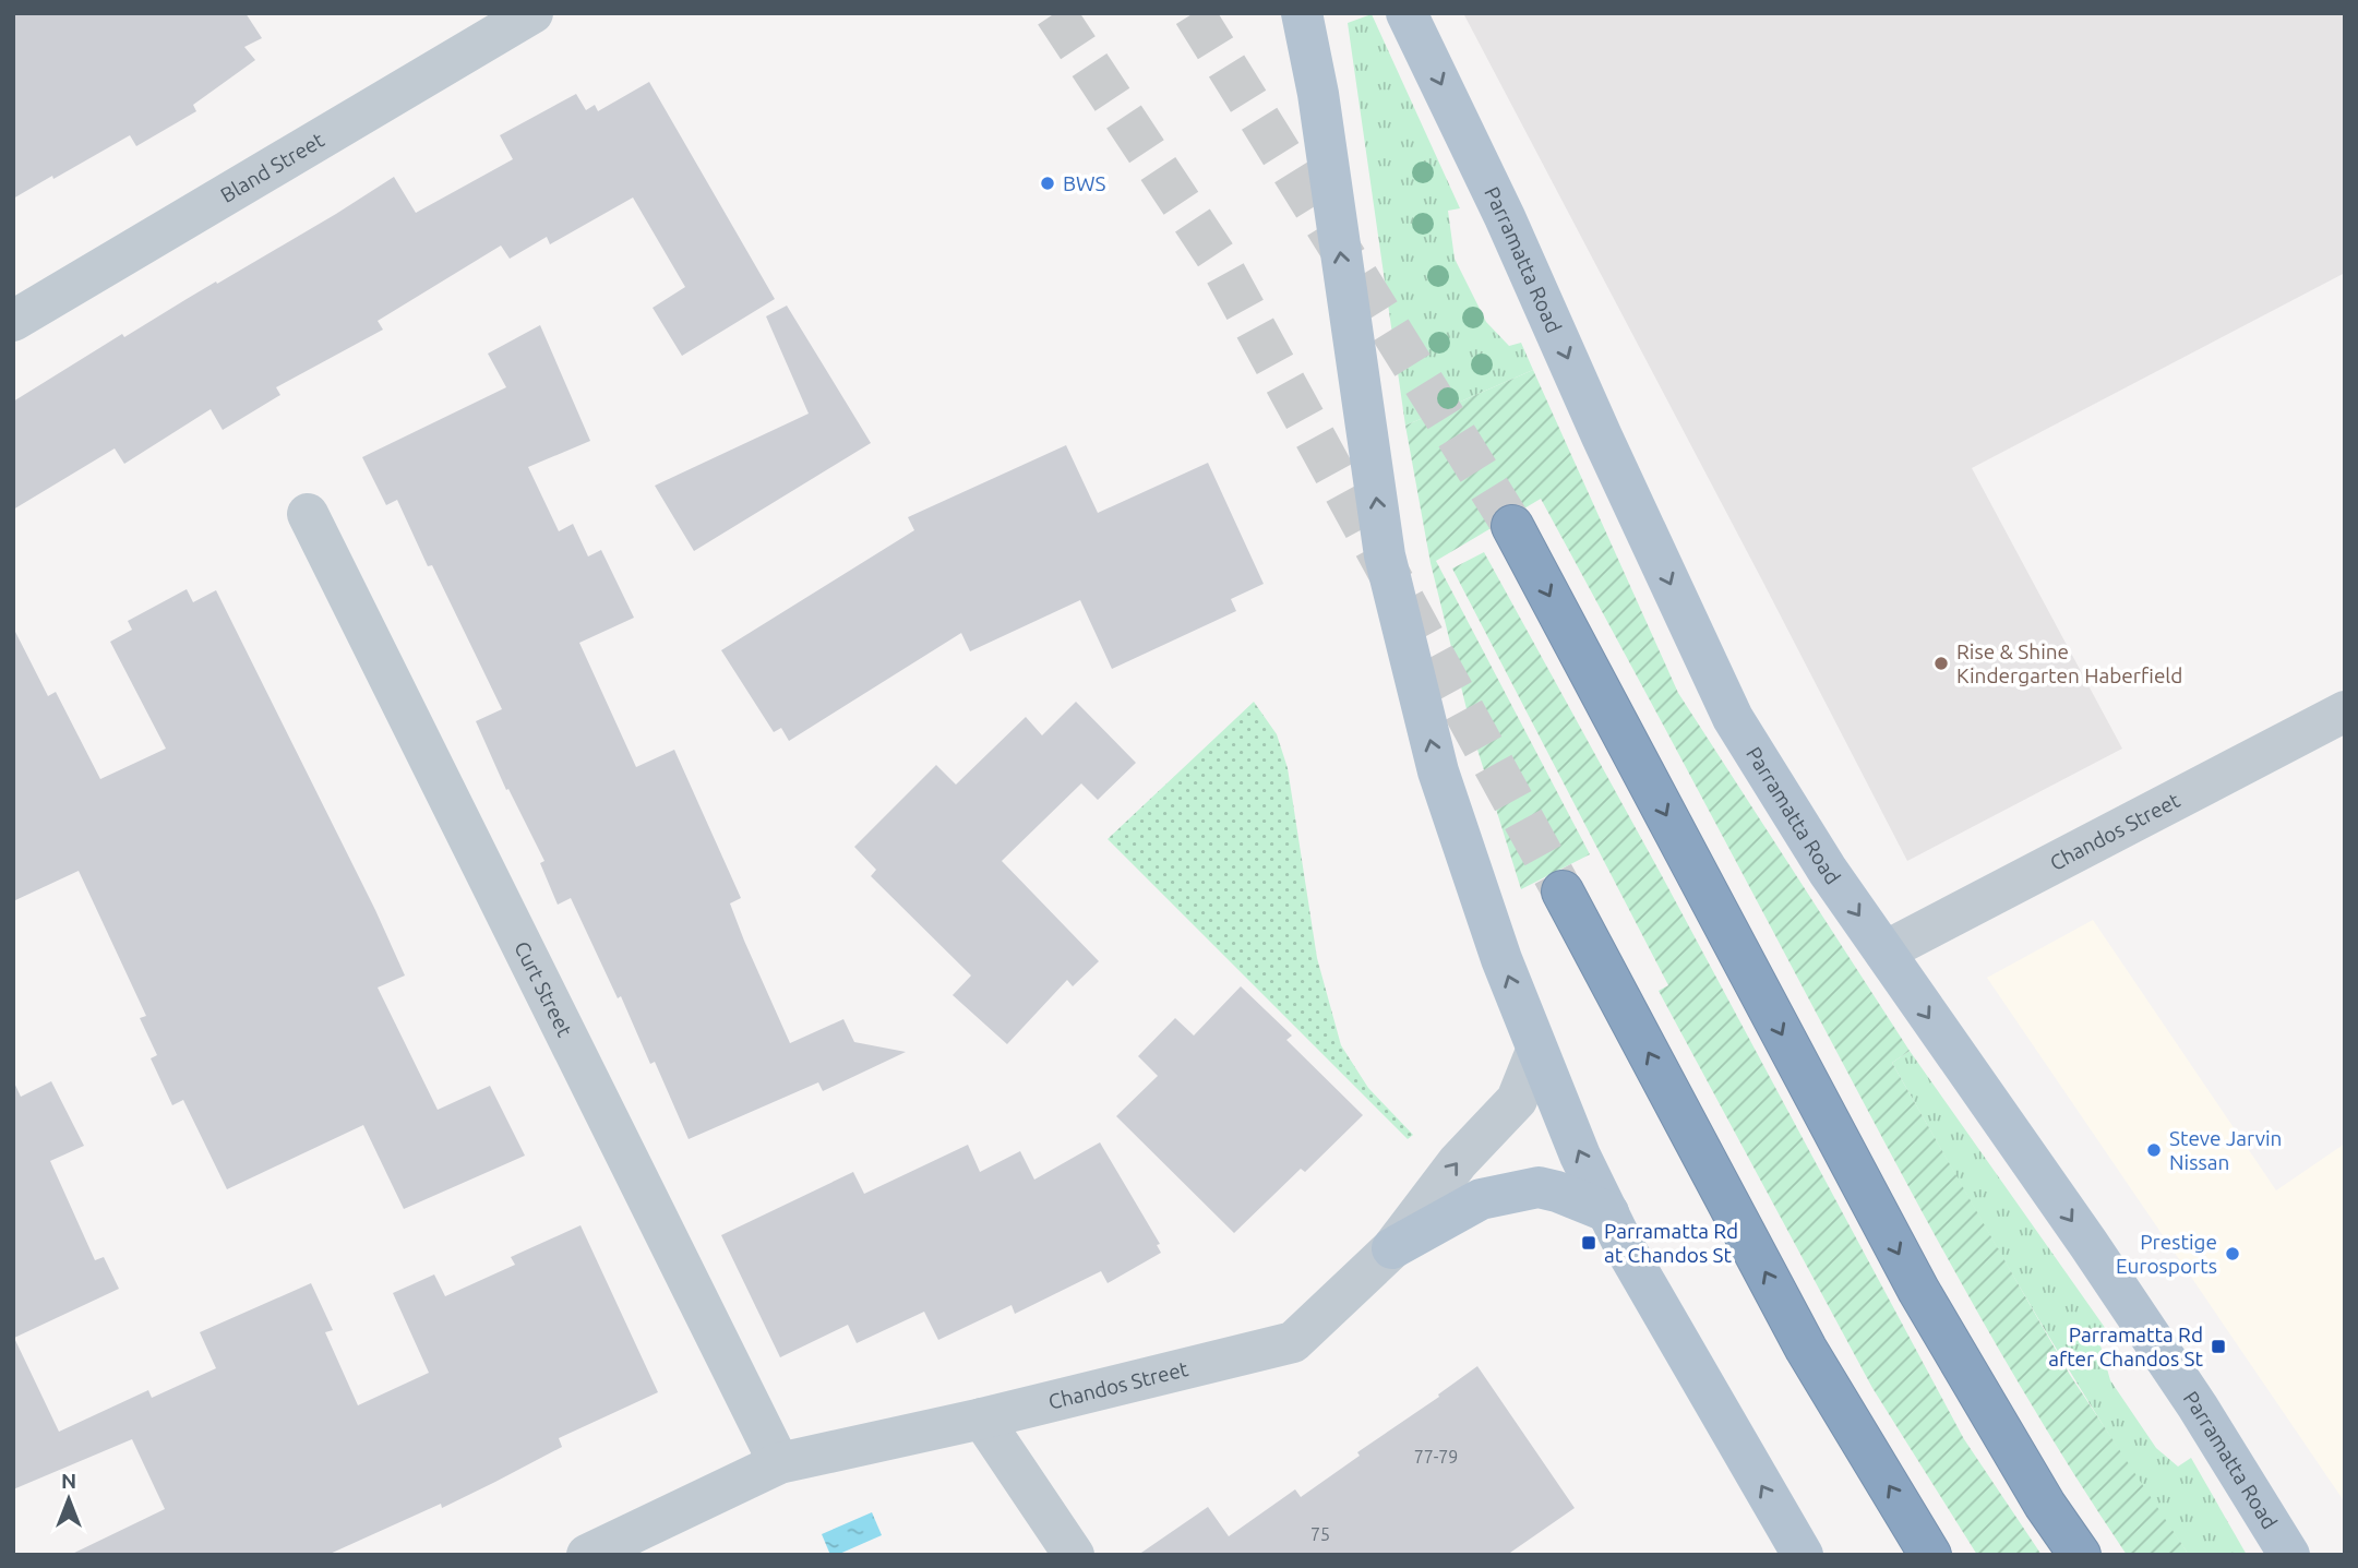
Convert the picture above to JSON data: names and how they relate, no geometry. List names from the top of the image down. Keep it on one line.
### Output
{"streets":{"main road":["Parramatta Road"],"street":["Bland Street","Chandos Street","Curt Street"]},"crossings":[["Parramatta Road","Chandos Street"],["Chandos Street","Curt Street"]],"places":{"other":["BWS","Rise & Shine Kindergarten Haberfield","Steve Jarvin Nissan","Prestige Eurosports"],"transit":["Parramatta Rd at Chandos St","Parramatta Rd after Chandos St"]},"house_numbers":["77-79","75"],"north":"top"}
